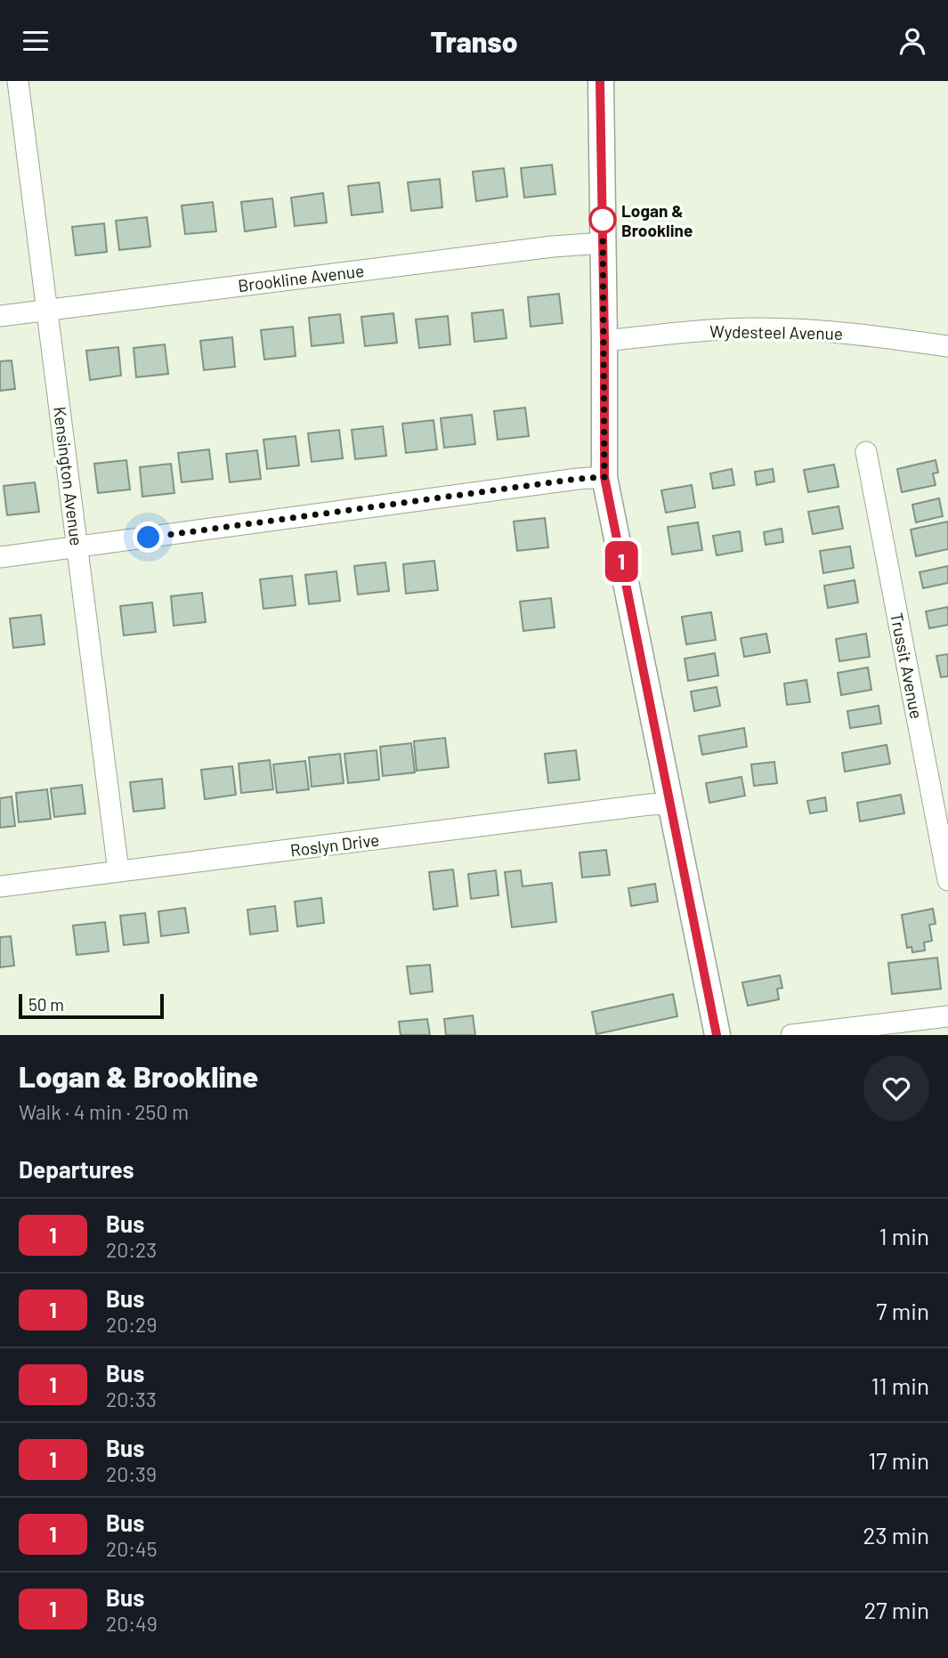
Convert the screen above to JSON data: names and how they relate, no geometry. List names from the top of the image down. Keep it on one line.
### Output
{"streets":{"street":["Brookline Avenue","Wydesteel Avenue","Kensington Avenue","Trussit Avenue","Roslyn Drive"]},"crossings":[["Brookline Avenue","Kensington Avenue"],["Kensington Avenue","Roslyn Drive"]],"places":["Logan & Brookline"],"lines":["bus line 1"],"scale_bar":"50 m","page":{"header":"Transo","on_map":"1","scale":"50 m","heading":[["Logan & Brookline","Walk · 4 min · 250 m"],"Departures"],"list":[{"mark":"1","name":"Bus","note":"20:23","value":"1 min"},{"mark":"1","name":"Bus","note":"20:29","value":"7 min"},{"mark":"1","name":"Bus","note":"20:33","value":"11 min"},{"mark":"1","name":"Bus","note":"20:39","value":"17 min"},{"mark":"1","name":"Bus","note":"20:45","value":"23 min"},{"mark":"1","name":"Bus","note":"20:49","value":"27 min"}]}}
